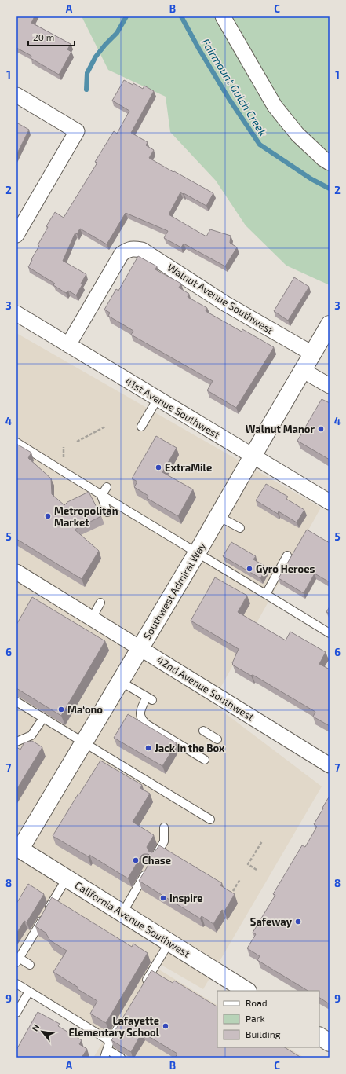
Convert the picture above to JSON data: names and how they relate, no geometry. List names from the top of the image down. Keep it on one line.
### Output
{"streets":{"main road":["Southwest Admiral Way","California Avenue Southwest"],"street":["Walnut Avenue Southwest","41st Avenue Southwest","42nd Avenue Southwest"]},"crossings":[["Walnut Avenue Southwest","41st Avenue Southwest"],["Walnut Avenue Southwest","Southwest Admiral Way"],["41st Avenue Southwest","Southwest Admiral Way"],["Southwest Admiral Way","42nd Avenue Southwest"],["Southwest Admiral Way","California Avenue Southwest"]],"water":["Fairmount Gulch Creek"],"places":["Walnut Manor","ExtraMile","Metropolitan Market","Gyro Heroes","Ma‘ono","Jack in the Box","Chase","Inspire","Safeway","Lafayette Elementary School"],"legend":["Road","Park","Building"],"scale_bar":"20 m","north":"top left","grid":{"columns":["A","B","C"],"rows":["1","2","3","4","5","6","7","8","9"]}}
